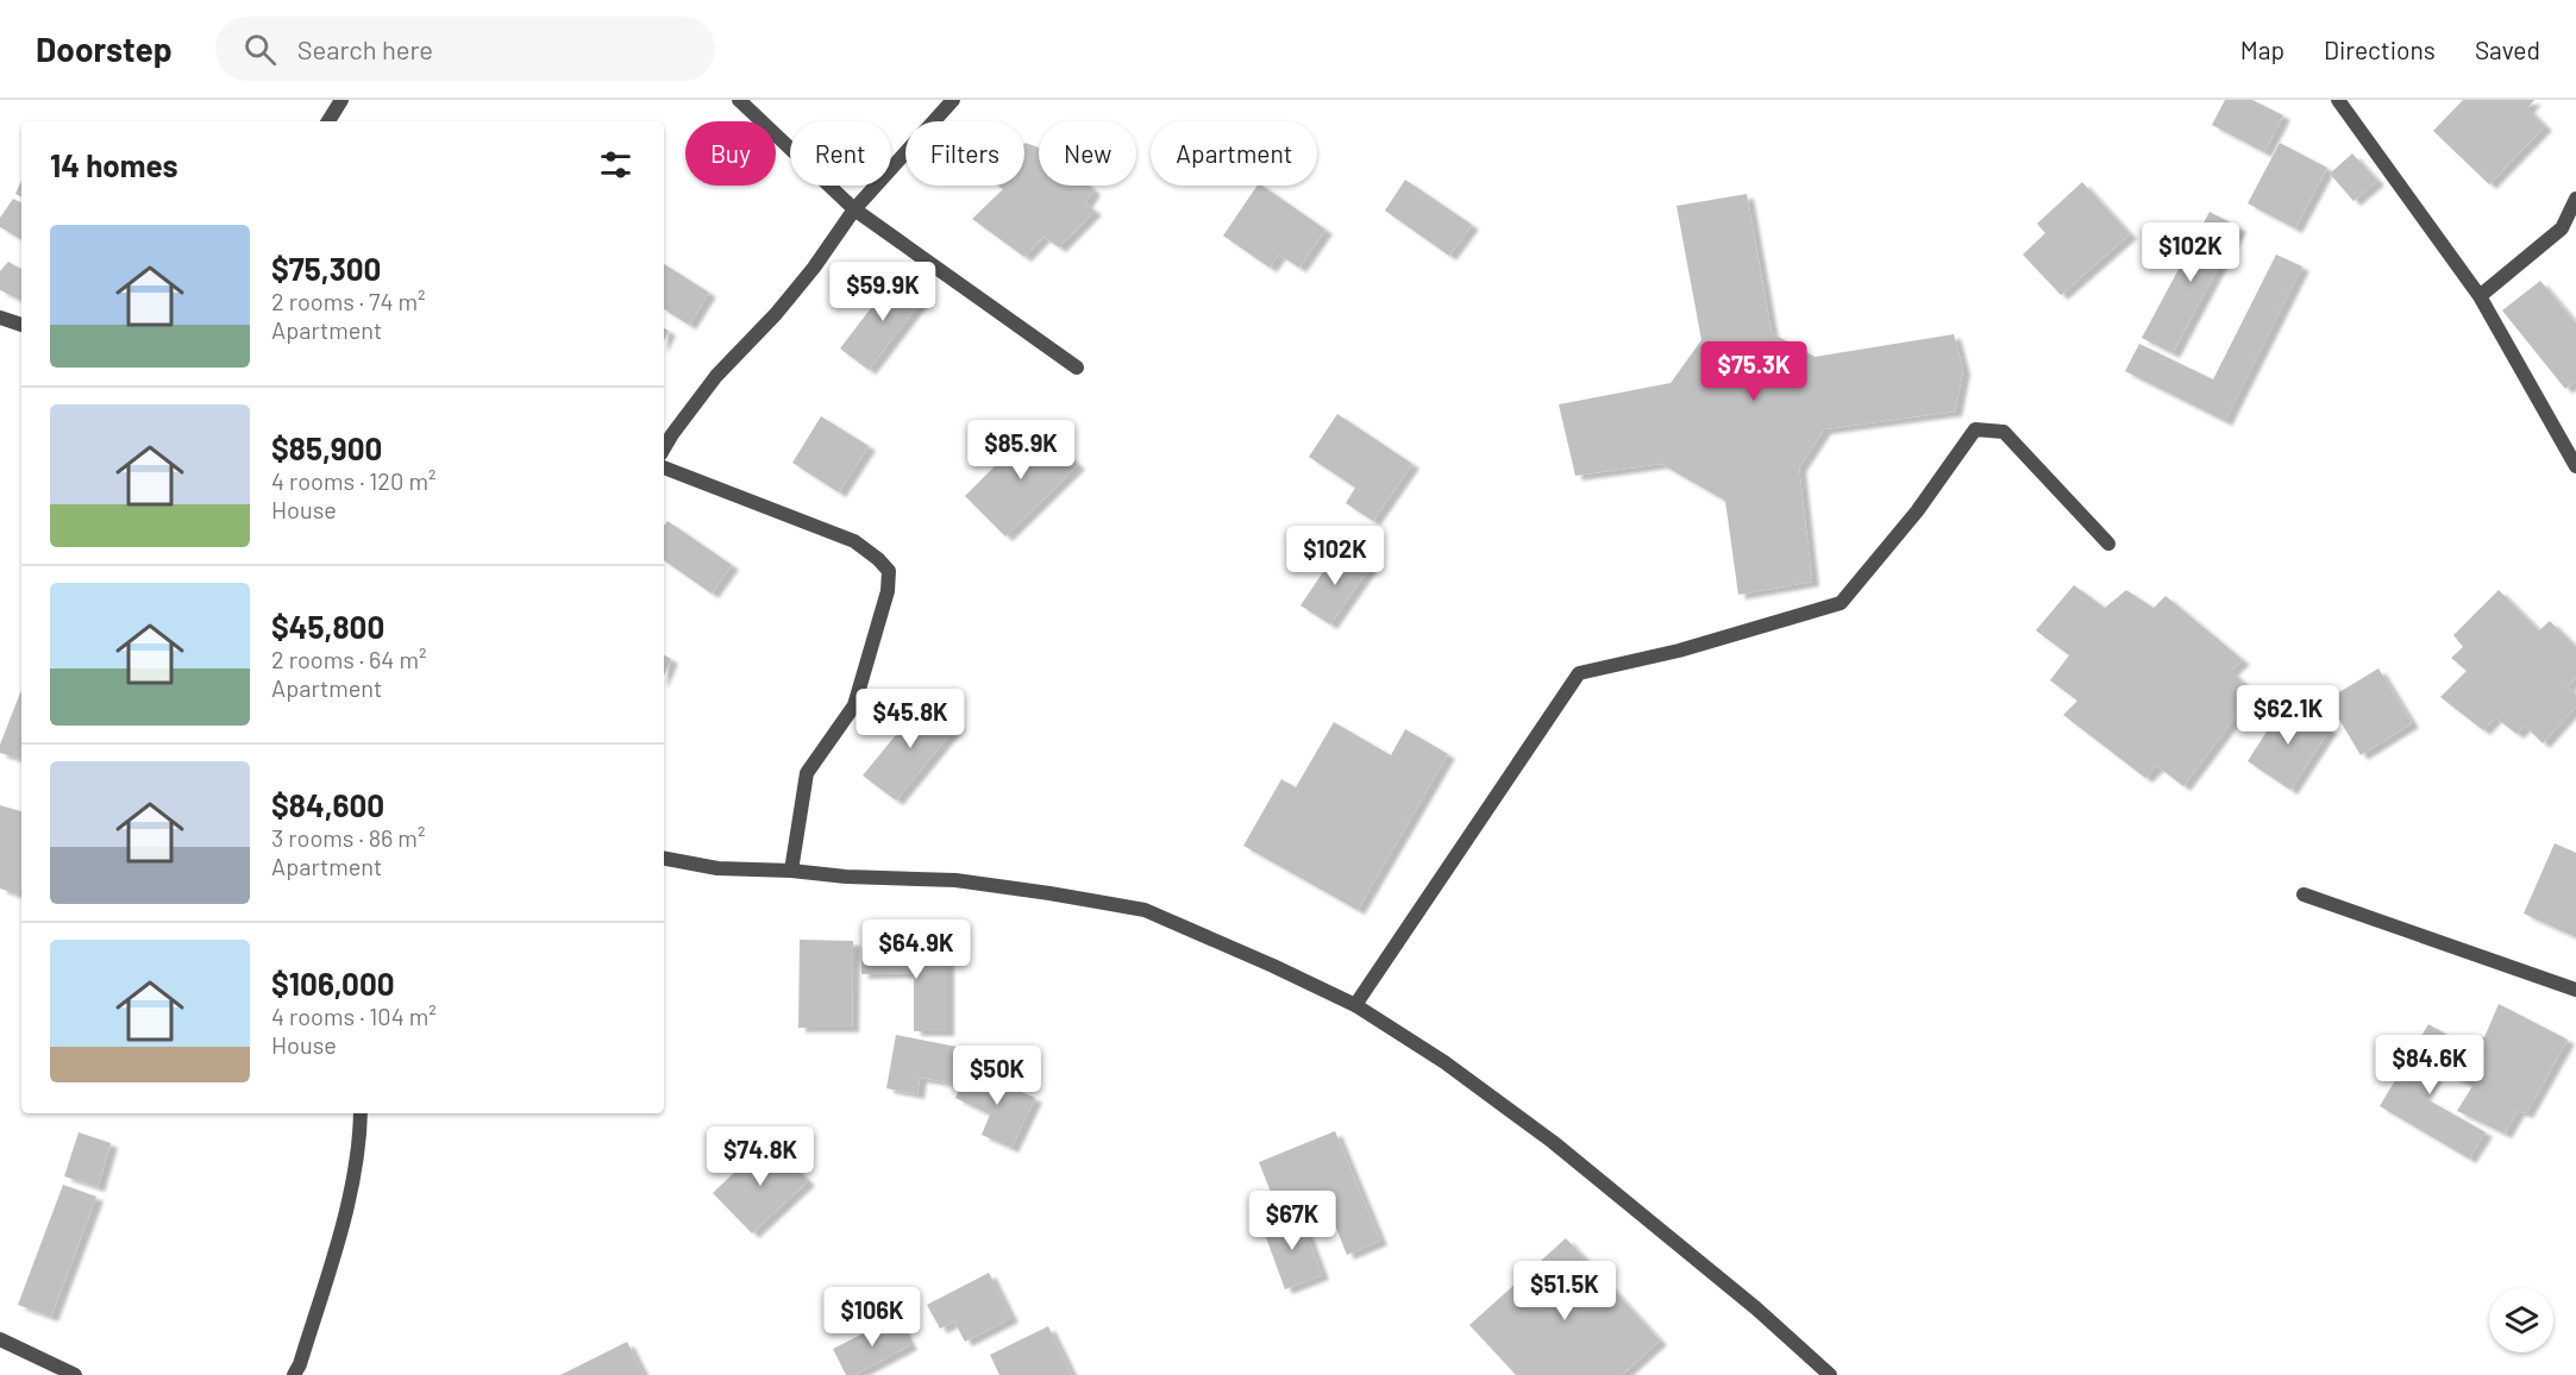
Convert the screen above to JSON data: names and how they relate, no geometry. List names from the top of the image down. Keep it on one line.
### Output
{"page":{"header":"Doorstep","search":"Search here","nav":["Map","Directions","Saved"],"chip":["Buy","Rent","Filters","New","Apartment"],"heading":"14 homes","list":[{"name":"$75,300","note":"2 rooms · 74 m² · Apartment"},{"name":"$85,900","note":"4 rooms · 120 m² · House"},{"name":"$45,800","note":"2 rooms · 64 m² · Apartment"},{"name":"$84,600","note":"3 rooms · 86 m² · Apartment"},{"name":"$106,000","note":"4 rooms · 104 m² · House"}],"price":["$102K","$59.9K","$75.3K","$85.9K","$102K","$62.1K","$45.8K","$64.9K","$84.6K","$50K","$74.8K","$67K","$51.5K","$106K"]}}
